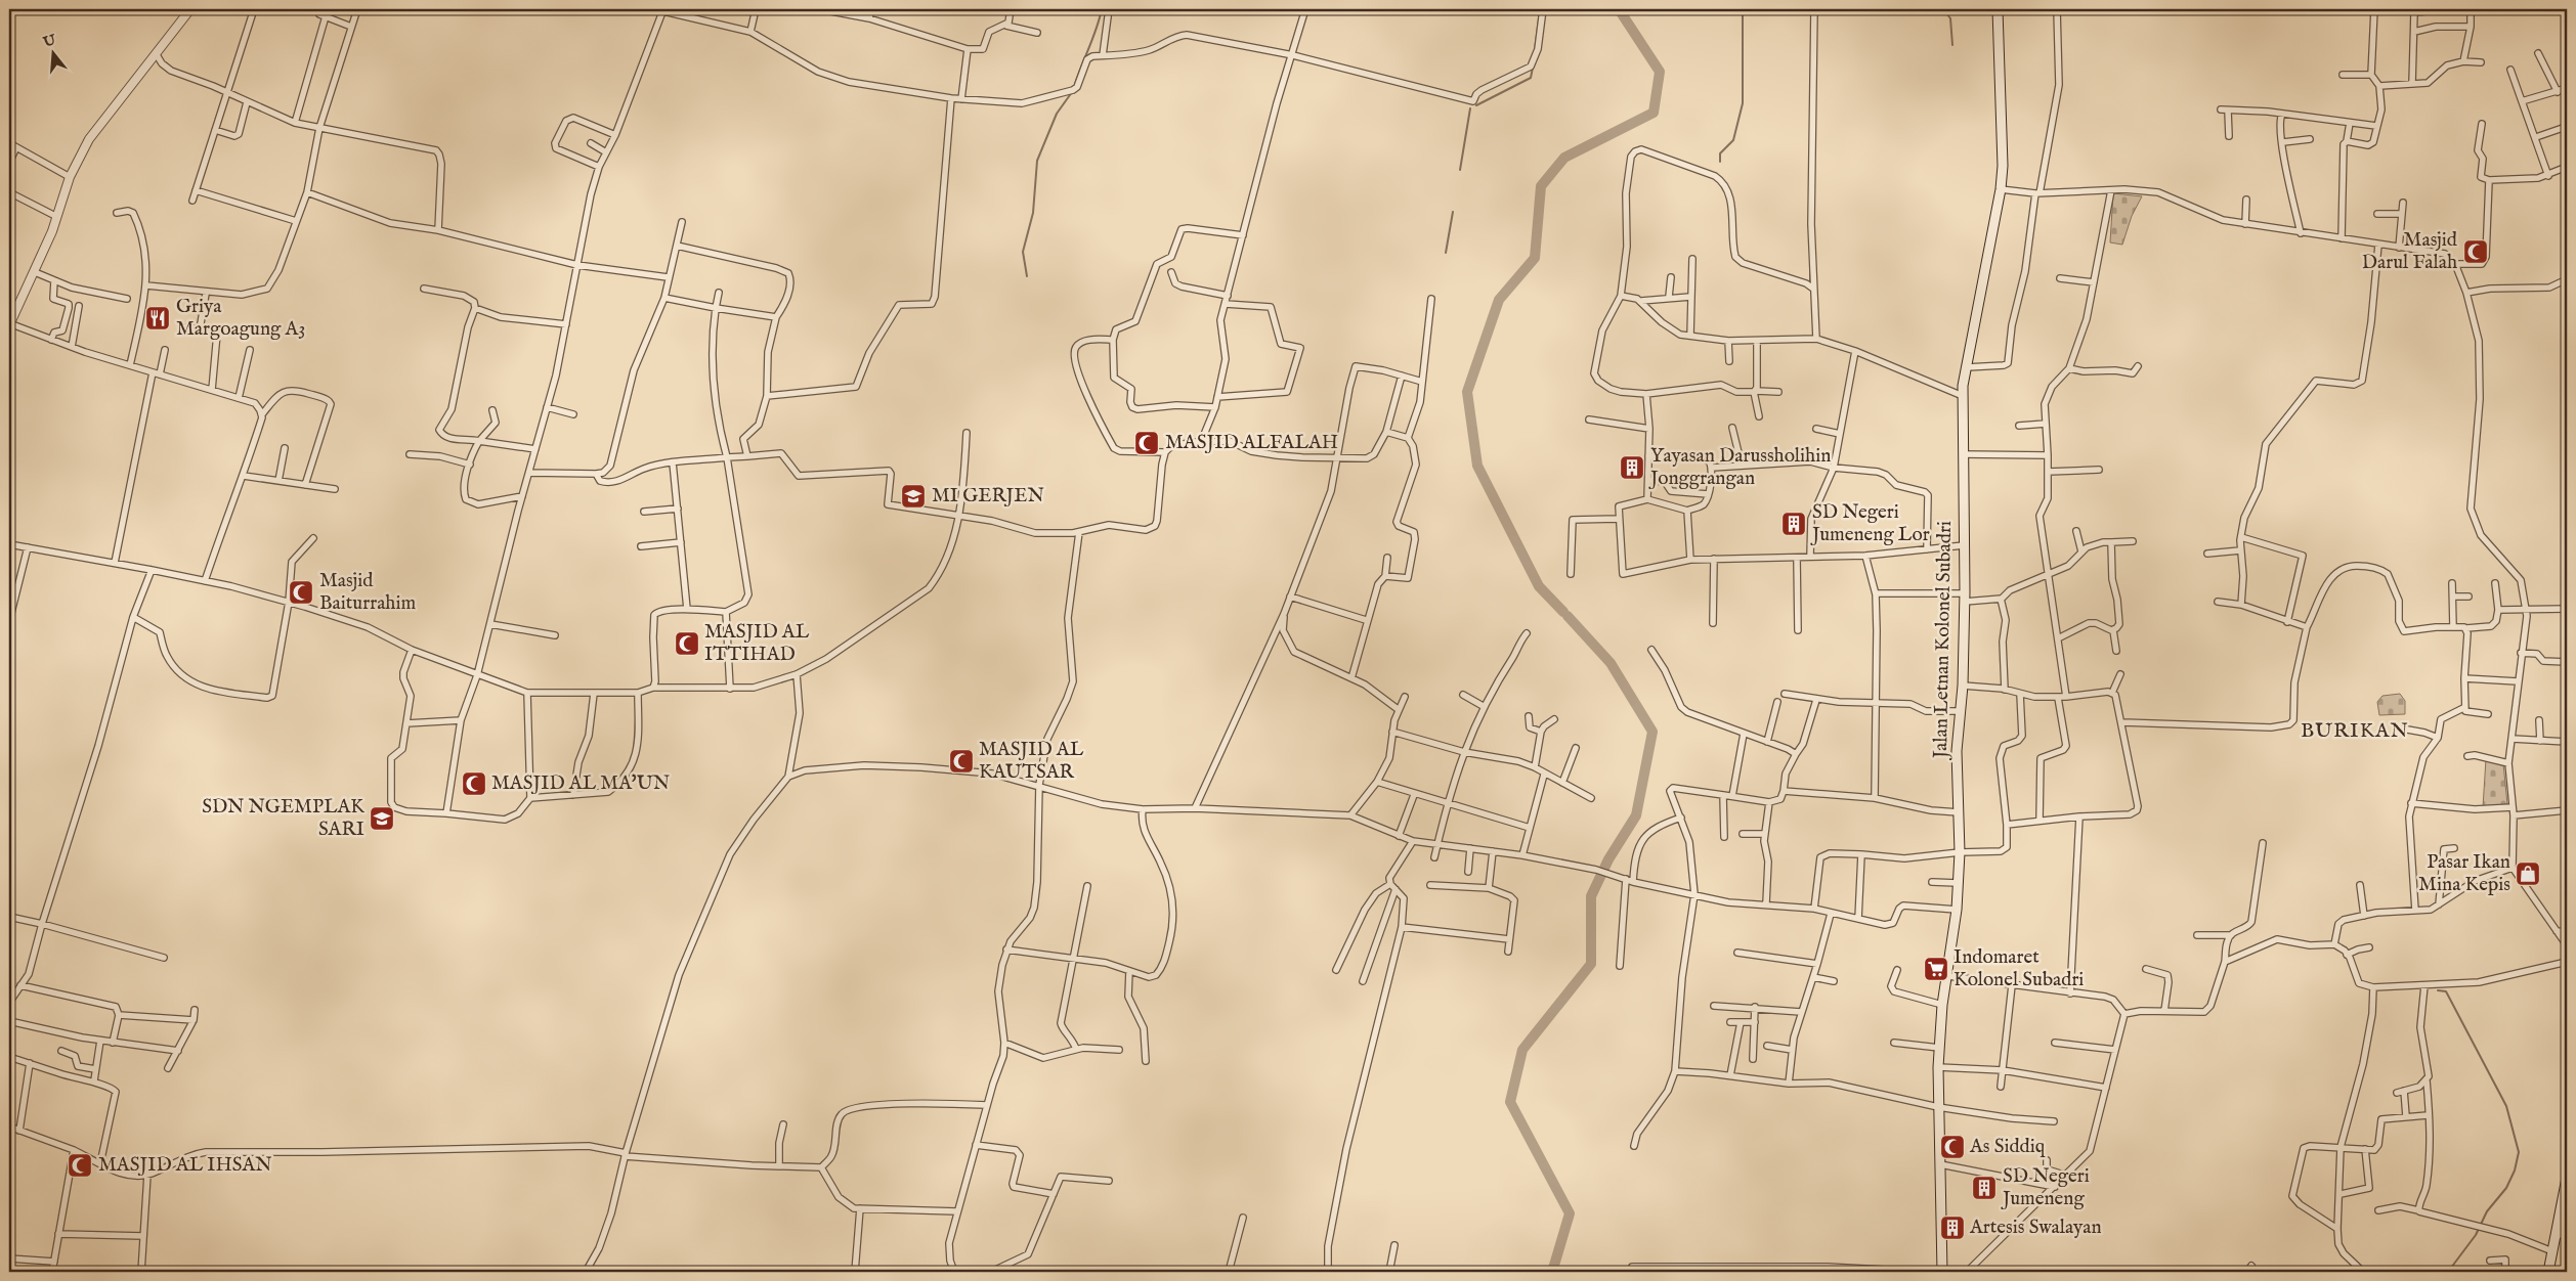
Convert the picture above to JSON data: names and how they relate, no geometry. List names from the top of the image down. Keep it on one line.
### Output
{"streets":{"main road":["Jalan Letnan Kolonel Subadri"]},"districts":["BURIKAN"],"places":{"mosque":["Masjid Darul Falah","MASJID ALFALAH","Masjid Baiturrahim","MASJID AL ITTIHAD","MASJID AL KAUTSAR","MASJID AL MA'UN","As Siddiq","MASJID AL IHSAN"],"restaurant":["Griya Margoagung A3"],"building":["Yayasan Darussholihin Jonggrangan","SD Negeri Jumeneng Lor","SD Negeri Jumeneng","Artesis Swalayan"],"school or university":["MI GERJEN","SDN NGEMPLAK SARI"],"shop":["Pasar Ikan Mina Kepis"],"supermarket":["Indomaret Kolonel Subadri"]},"north":"top"}
